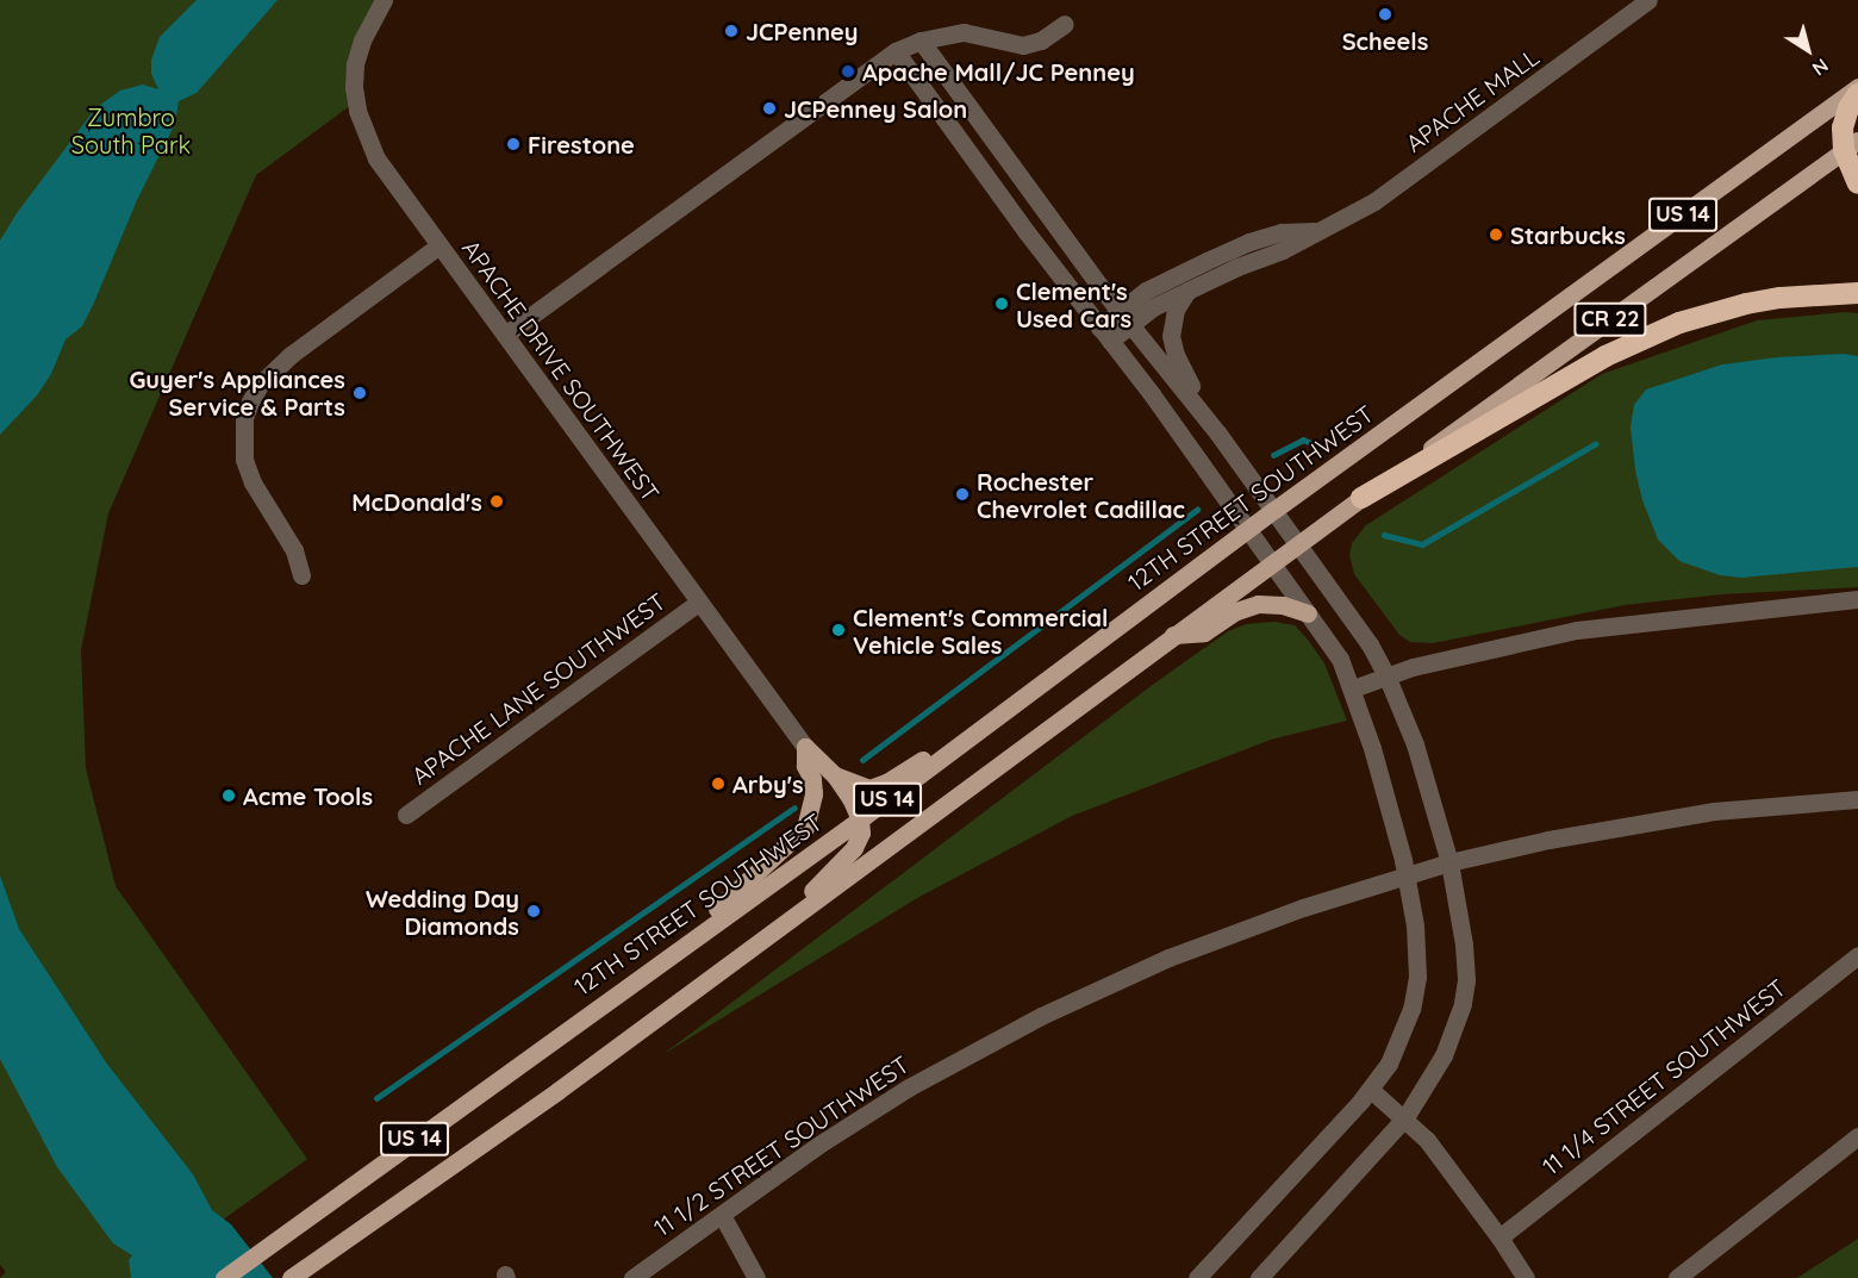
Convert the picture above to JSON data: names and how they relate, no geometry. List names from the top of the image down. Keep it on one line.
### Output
{"streets":{"highway":["US 14"],"main road":["CR 22","12TH STREET SOUTHWEST"],"street":["APACHE MALL","APACHE DRIVE SOUTHWEST","APACHE LANE SOUTHWEST","11 1/4 STREET SOUTHWEST","11 1/2 STREET SOUTHWEST"]},"crossings":[["US 14","CR 22"],["APACHE DRIVE SOUTHWEST","APACHE LANE SOUTHWEST"]],"parks":["Zumbro South Park"],"places":["Scheels","JCPenney","Apache Mall/JC Penney","JCPenney Salon","Firestone","Starbucks","Clement's Used Cars","Guyer's Appliances Service & Parts","Rochester Chevrolet Cadillac","McDonald's","Clement's Commercial Vehicle Sales","Arby's","Acme Tools","Wedding Day Diamonds"],"north":"bottom right"}
